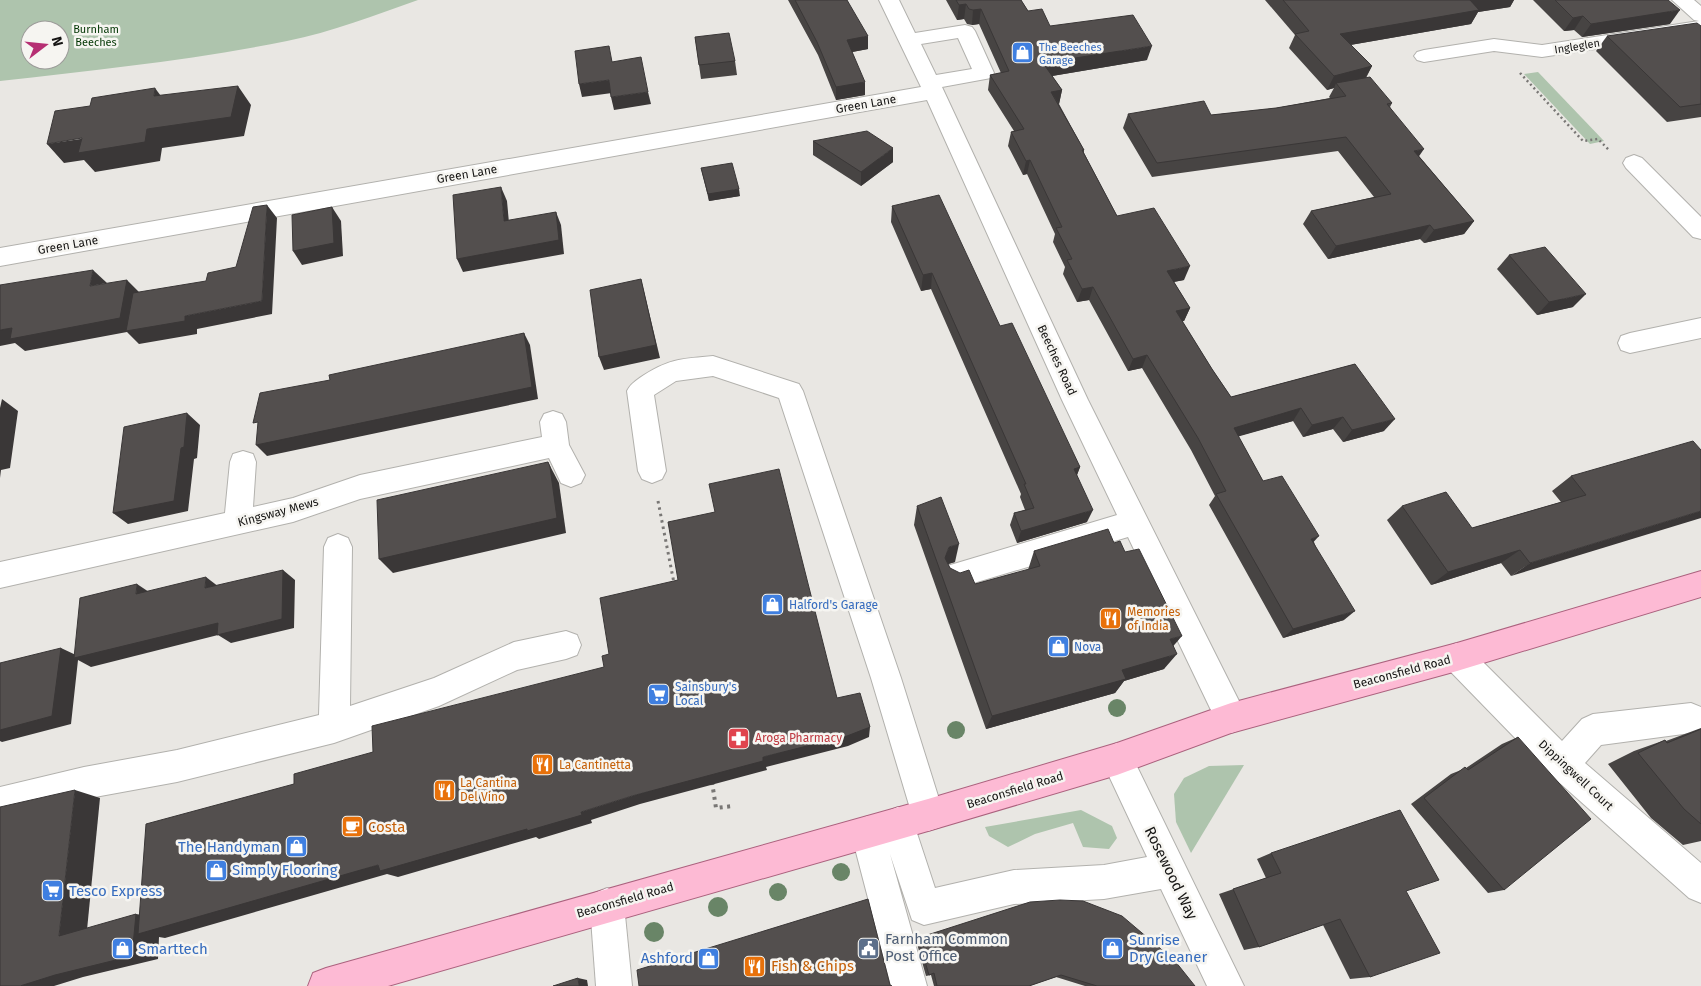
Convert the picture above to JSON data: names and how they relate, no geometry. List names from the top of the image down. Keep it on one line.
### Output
{"streets":{"main road":["Beaconsfield Road"],"street":["Ingleglen","Green Lane","Beeches Road","Kingsway Mews","Dippingwell Court","Rosewood Way"]},"crossings":[["Green Lane","Beeches Road"],["Beeches Road","Beaconsfield Road"],["Beaconsfield Road","Dippingwell Court"],["Beaconsfield Road","Rosewood Way"]],"parks":["Burnham Beeches"],"places":{"shop":["The Beeches Garage","Halford's Garage","Nova","The Handyman","Simply Flooring","Smarttech","Sunrise Dry Cleaner","Ashford"],"restaurant":["Memories of India","La Cantinetta","La Cantina Del Vino","Fish & Chips"],"supermarket":["Sainsbury's Local","Tesco Express"],"pharmacy":["Aroga Pharmacy"],"cafe":["Costa"],"public building":["Farnham Common Post Office"]},"north":"right"}
